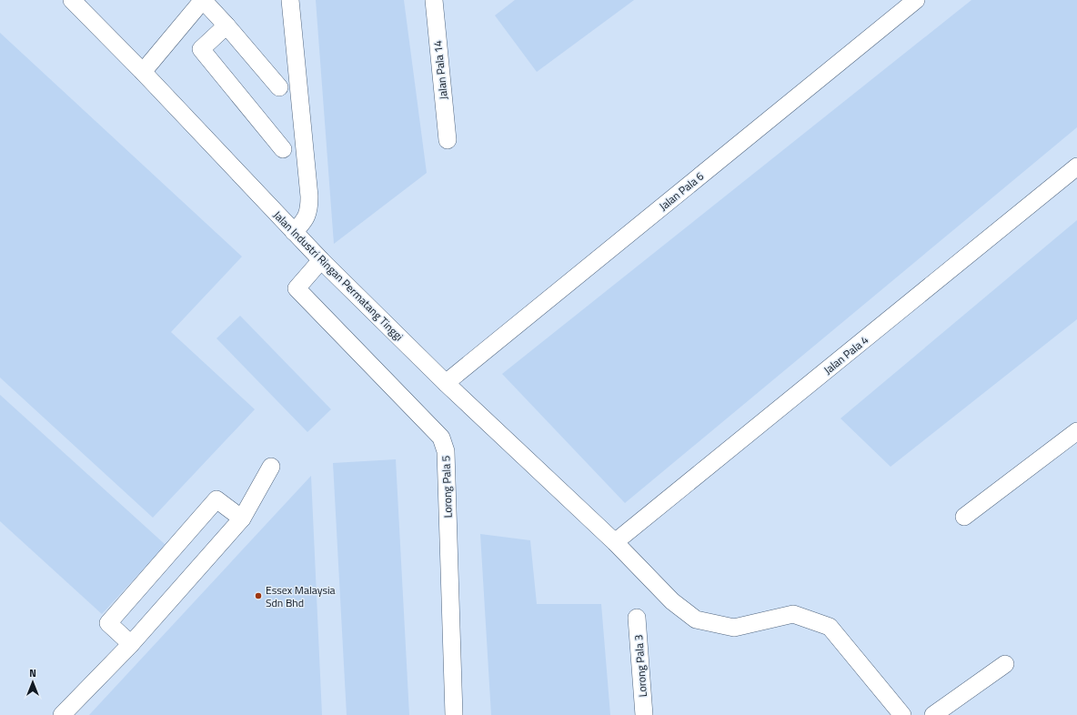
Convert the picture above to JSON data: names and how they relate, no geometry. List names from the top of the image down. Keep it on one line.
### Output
{"streets":{"street":["Jalan Pala 14","Jalan Pala 6","Jalan Industri Ringan Permatang Tinggi","Jalan Pala 4","Lorong Pala 5","Lorong Pala 3"]},"crossings":[["Jalan Pala 6","Jalan Industri Ringan Permatang Tinggi"],["Jalan Industri Ringan Permatang Tinggi","Jalan Pala 4"],["Jalan Industri Ringan Permatang Tinggi","Lorong Pala 5"]],"places":["Essex Malaysia Sdn Bhd"],"north":"top"}
